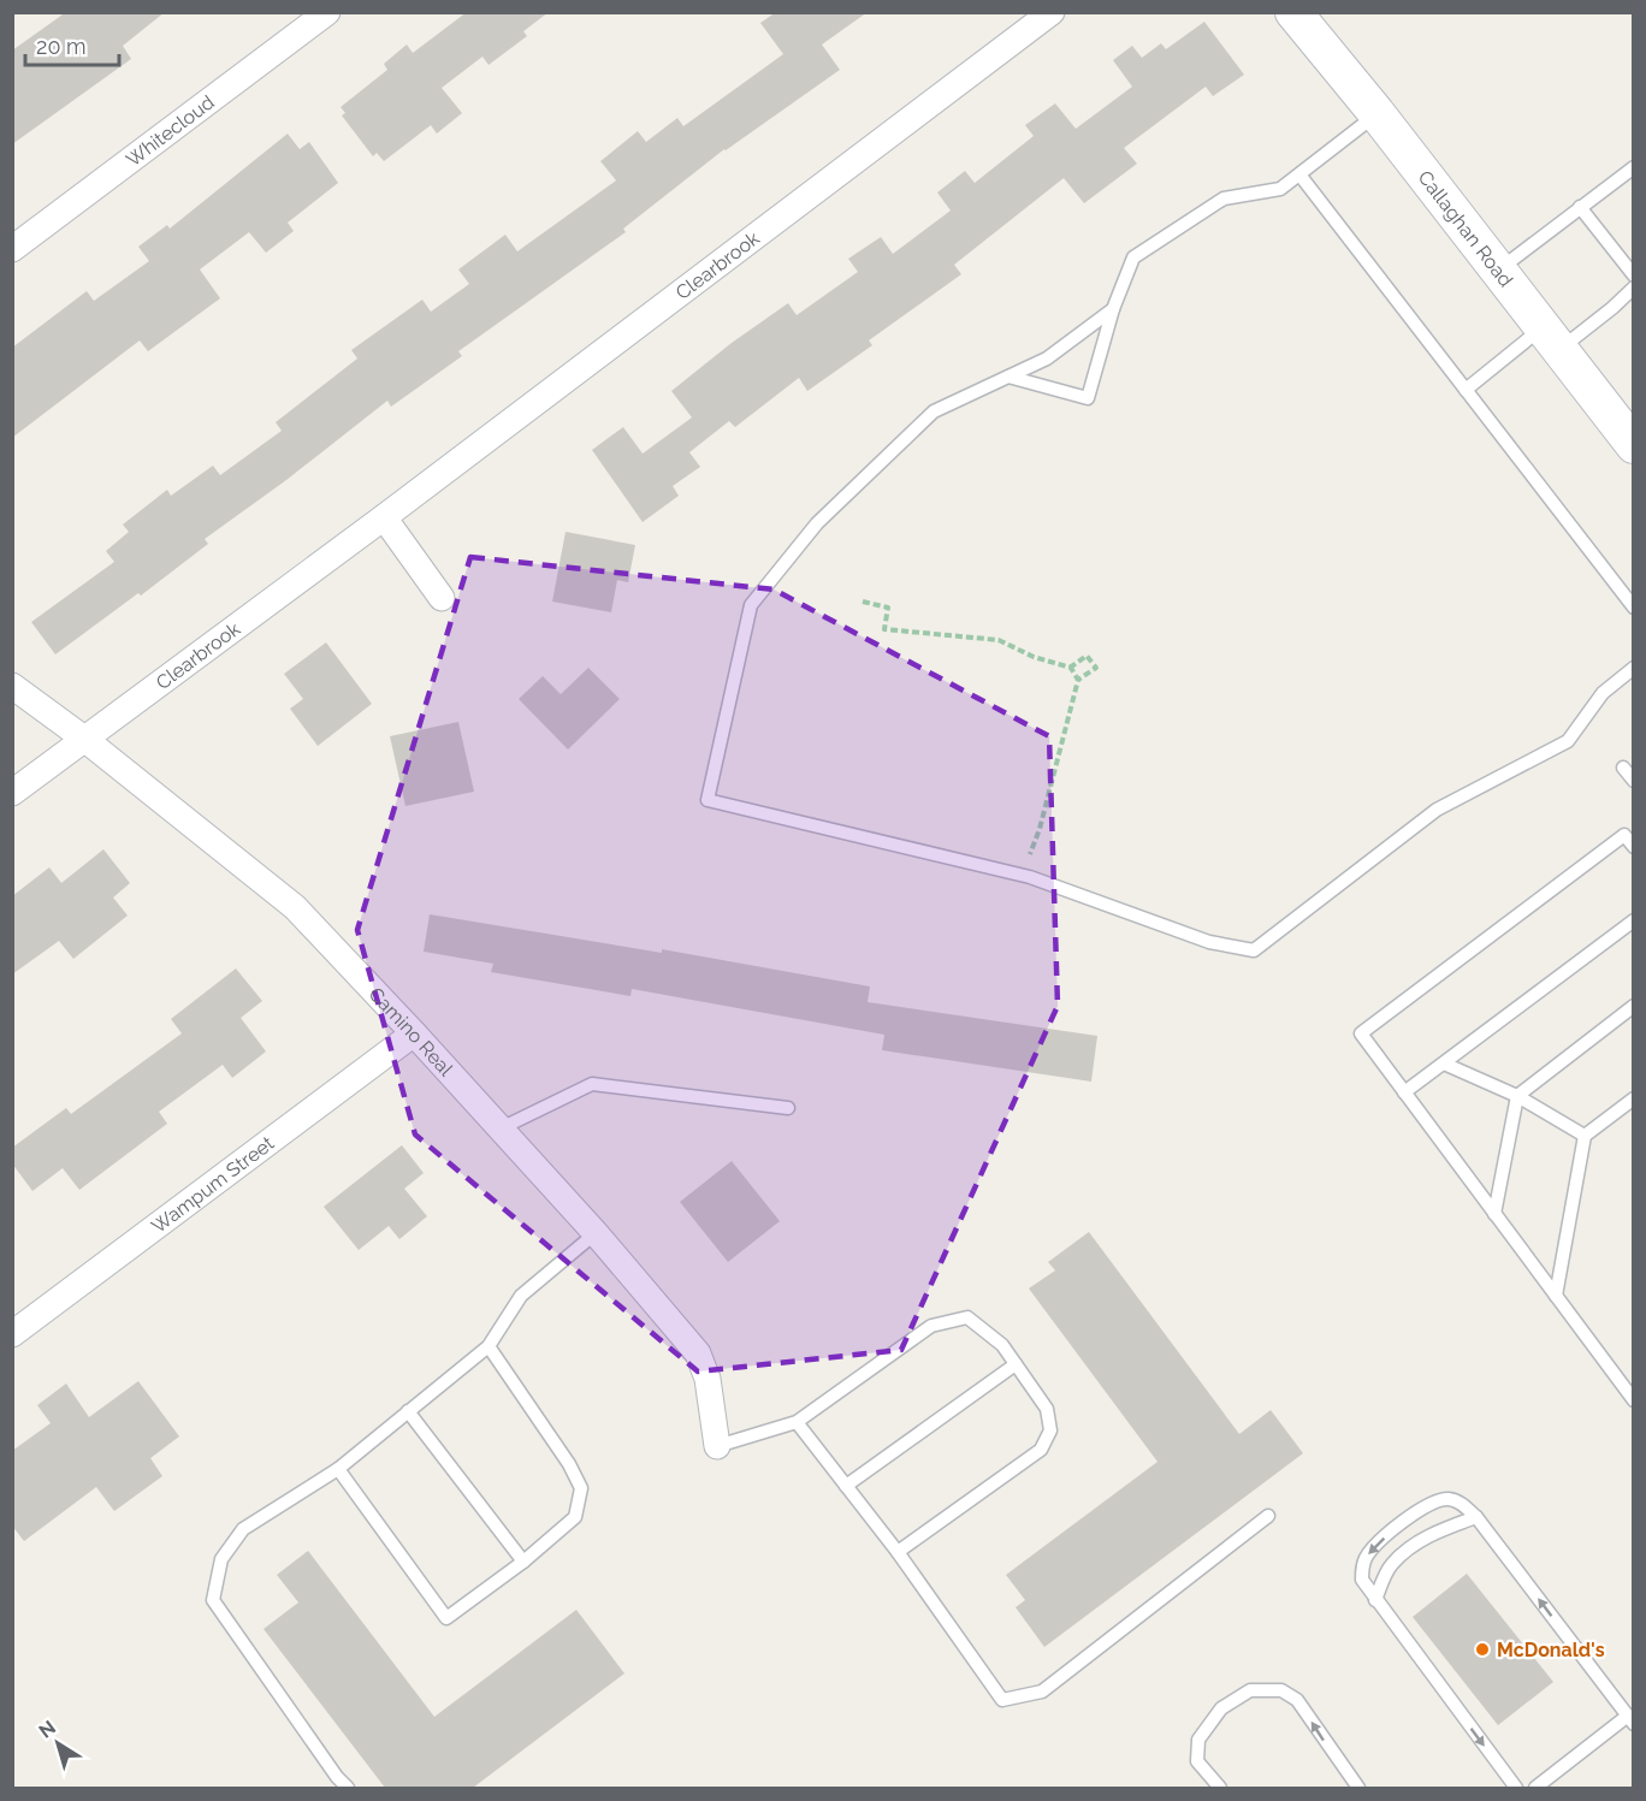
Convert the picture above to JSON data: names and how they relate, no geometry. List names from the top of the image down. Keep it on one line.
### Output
{"streets":{"main road":["Callaghan Road"],"street":["Whitecloud","Clearbrook","Camino Real","Wampum Street"]},"crossings":[["Clearbrook","Camino Real"],["Camino Real","Wampum Street"]],"places":["McDonald's"],"scale_bar":"20 m","north":"top left"}
